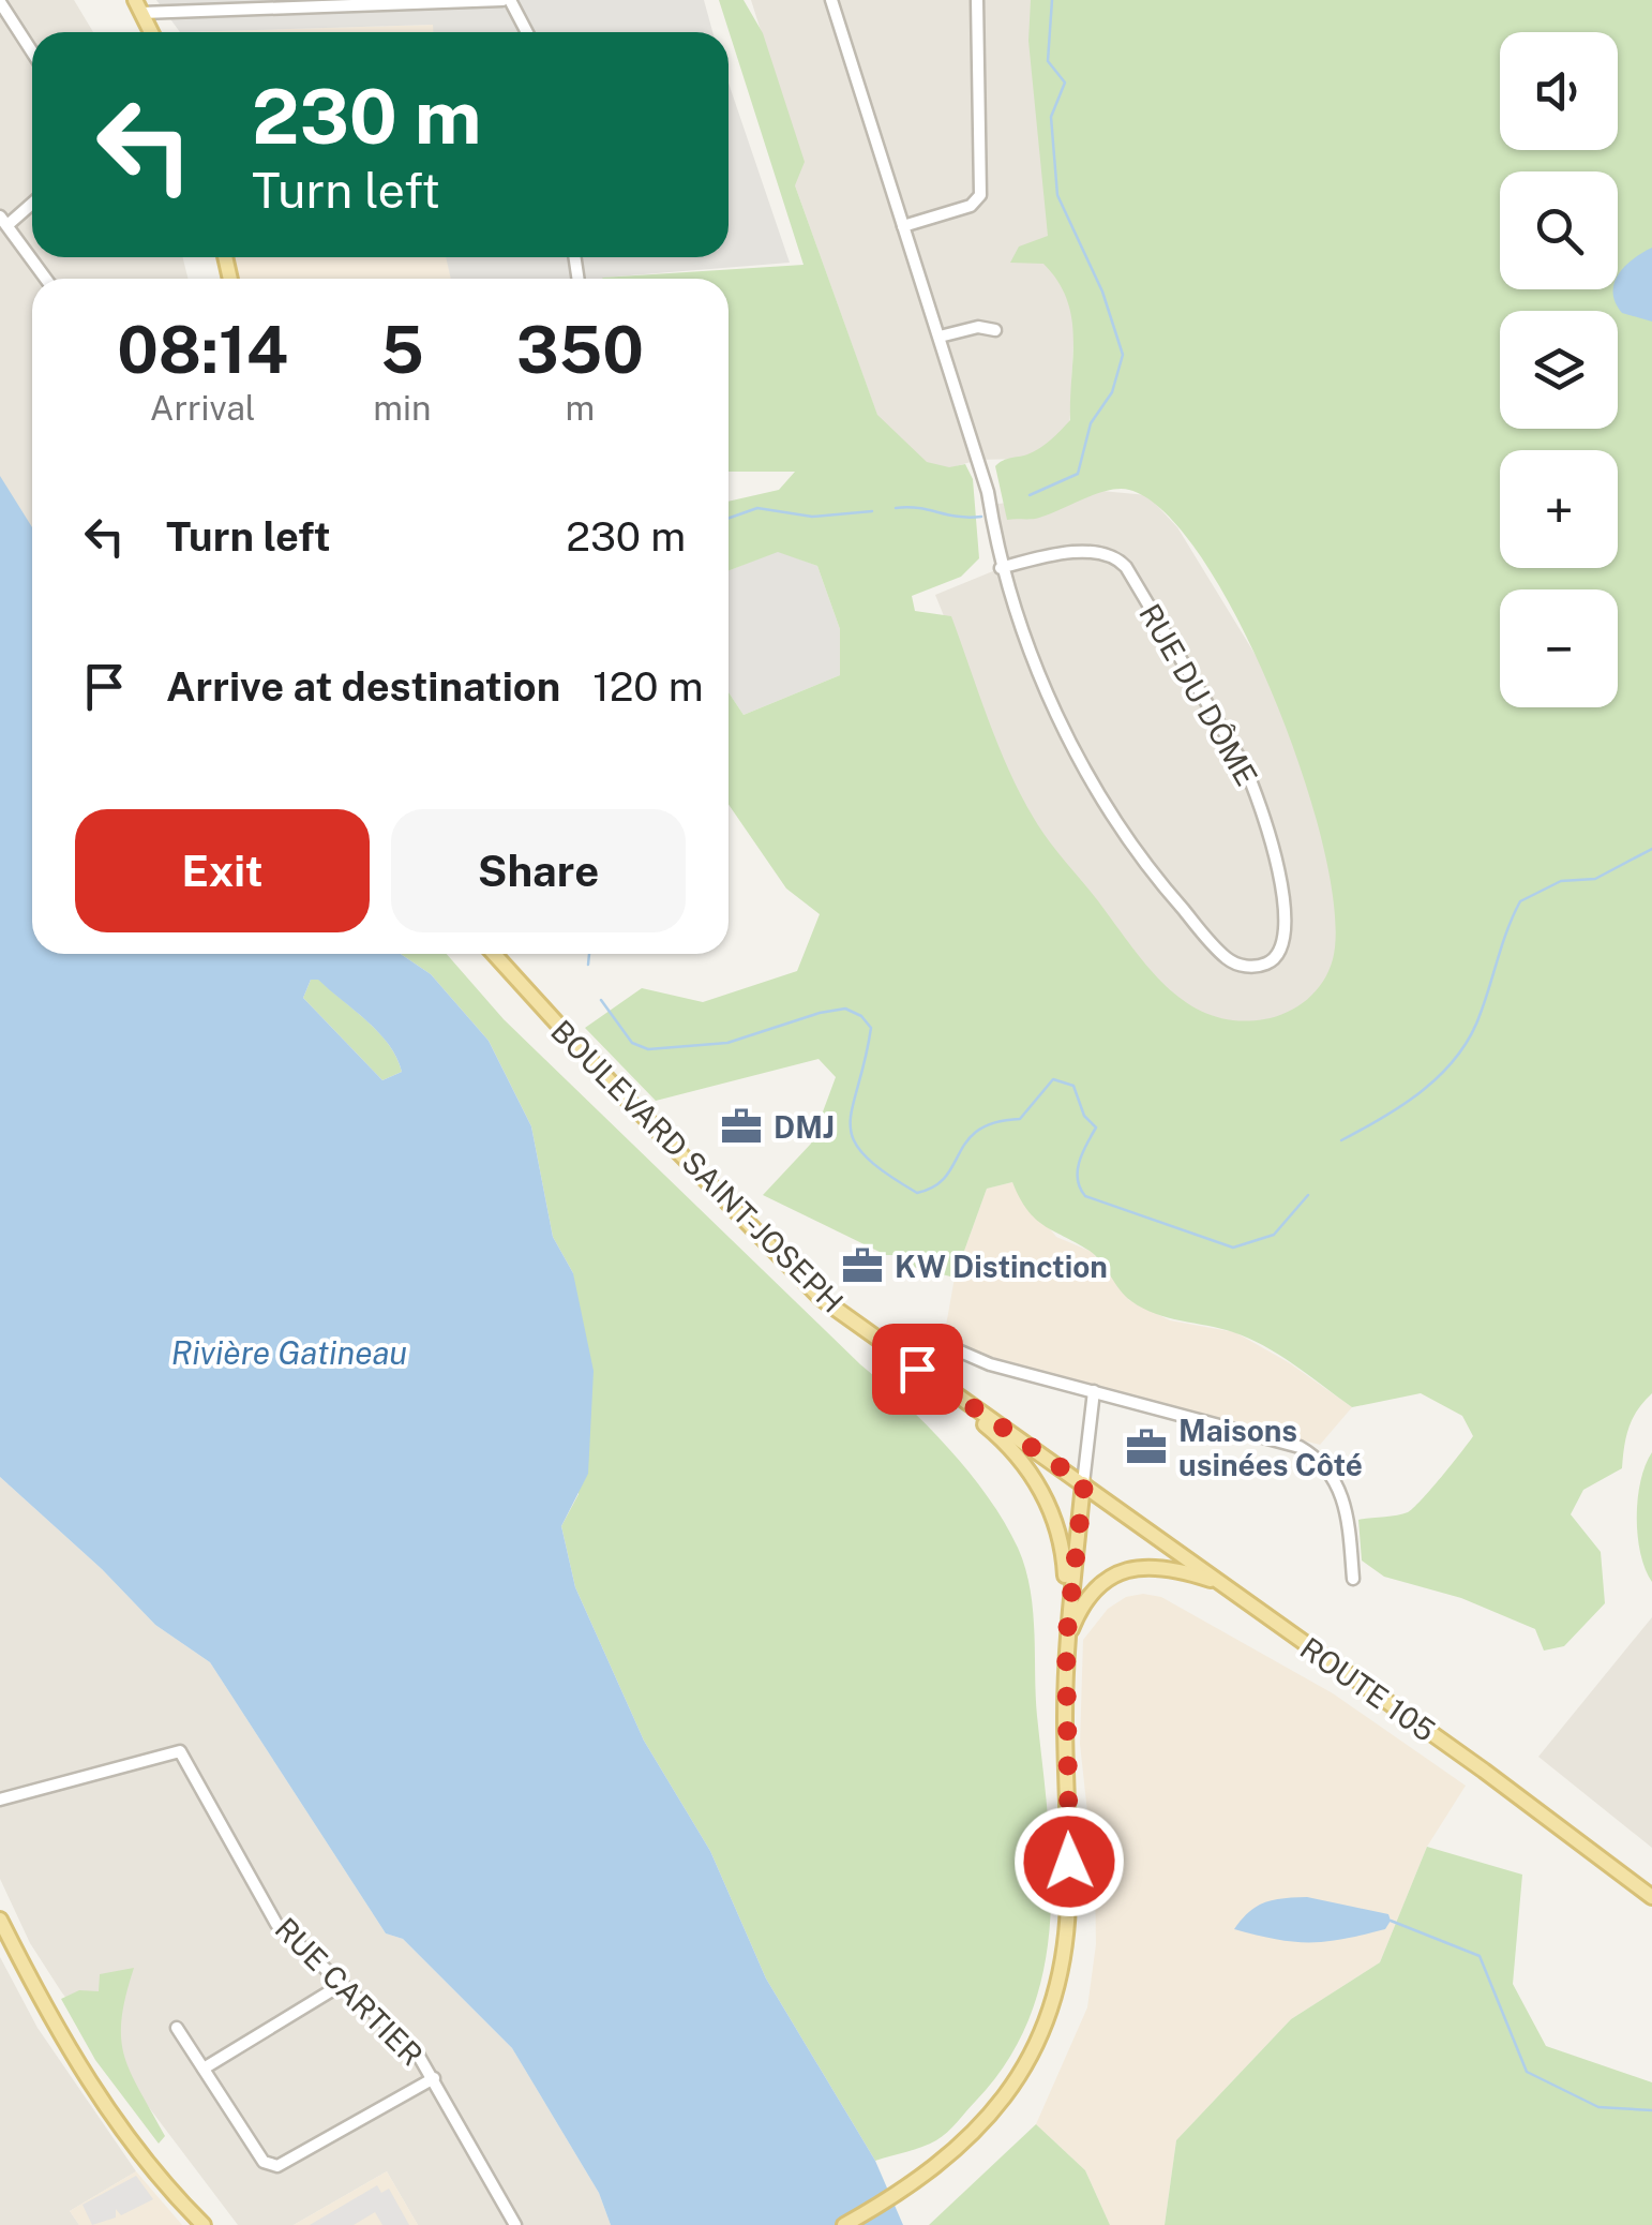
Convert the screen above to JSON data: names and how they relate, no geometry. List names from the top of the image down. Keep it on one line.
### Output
{"streets":{"main road":["BOULEVARD SAINT-JOSEPH","ROUTE 105"],"street":["RUE DU DÔME","RUE CARTIER"]},"crossings":[["BOULEVARD SAINT-JOSEPH","ROUTE 105"]],"water":["Rivière Gatineau"],"places":{"office":["DMJ","KW Distinction","Maisons usinées Côté"]},"page":{"map_buttons":["+","−"],"turn":["230 m","Turn left"],"eta":["08:14","Arrival","5","min","350","m"],"list":[{"name":"Turn left","value":"230 m"},{"name":"Arrive at destination","value":"120 m"}],"buttons":["Exit","Share"]}}
